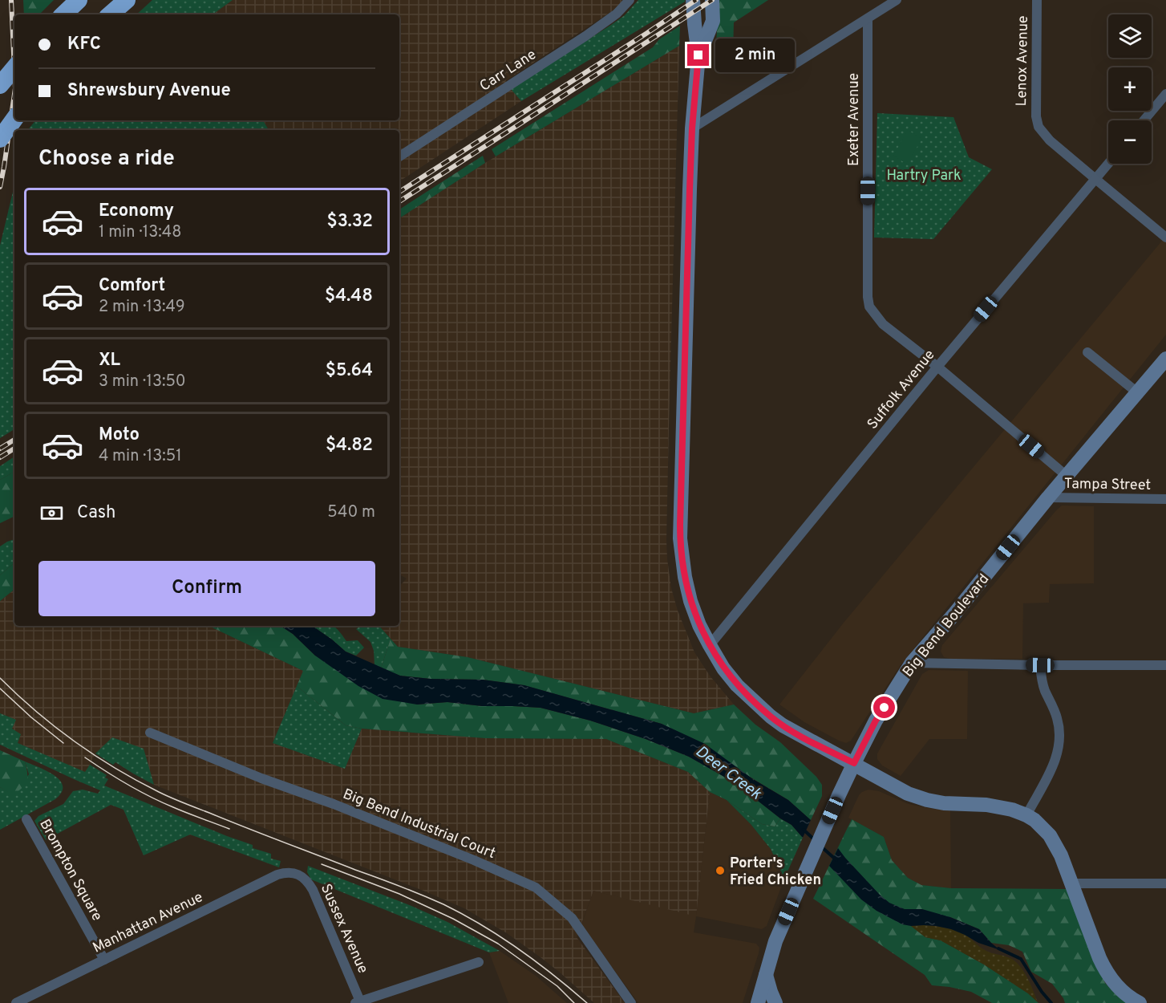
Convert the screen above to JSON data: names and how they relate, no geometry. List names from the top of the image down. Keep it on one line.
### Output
{"streets":{"main road":["Big Bend Boulevard"],"street":["Lenox Avenue","Carr Lane","Exeter Avenue","Suffolk Avenue","Tampa Street","Big Bend Industrial Court","Brompton Square","Manhattan Avenue","Sussex Avenue"]},"crossings":[["Lenox Avenue","Suffolk Avenue"],["Exeter Avenue","Suffolk Avenue"],["Exeter Avenue","Big Bend Boulevard"],["Tampa Street","Big Bend Boulevard"],["Brompton Square","Manhattan Avenue"],["Manhattan Avenue","Sussex Avenue"]],"water":["Deer Creek"],"parks":["Hartry Park"],"places":["Porter's Fried Chicken"],"page":{"map_buttons":["+","−"],"banner":["KFC","Shrewsbury Avenue"],"bubble":"2 min","heading":"Choose a ride","list":[{"name":"Economy","note":"1 min · 13:48","value":"$3.32"},{"name":"Comfort","note":"2 min · 13:49","value":"$4.48"},{"name":"XL","note":"3 min · 13:50","value":"$5.64"},{"name":"Moto","note":"4 min · 13:51","value":"$4.82"}],"pay":["Cash","540 m"],"buttons":"Confirm"}}
